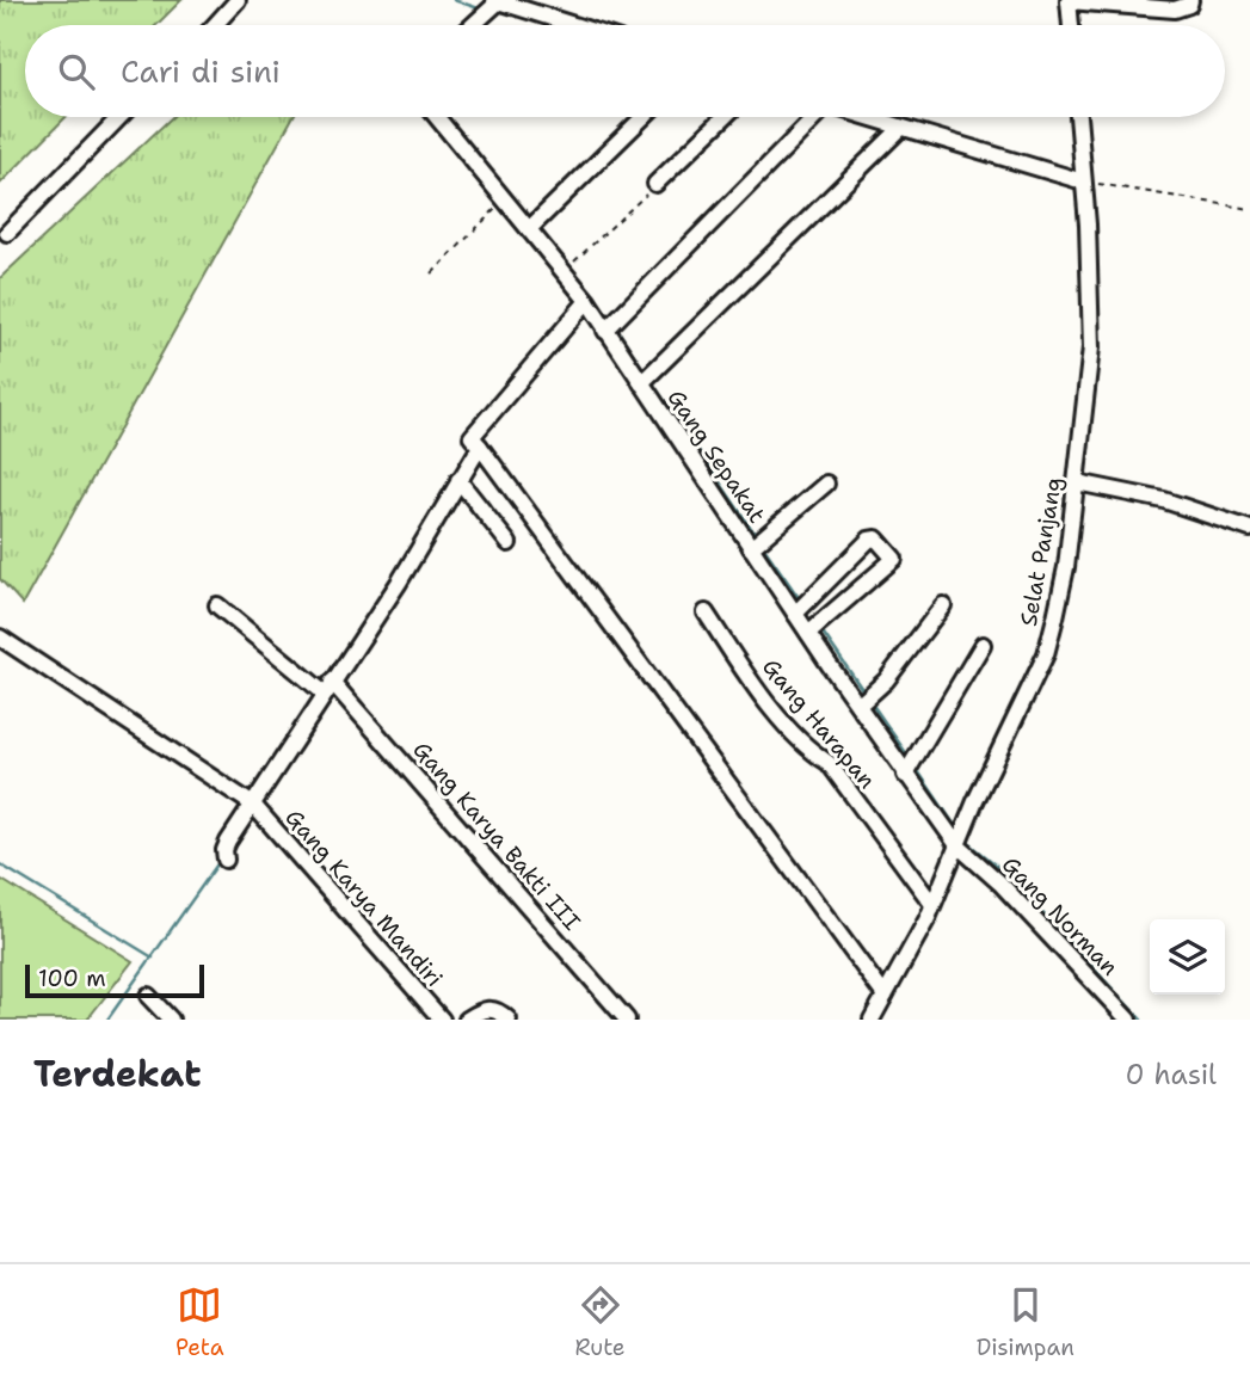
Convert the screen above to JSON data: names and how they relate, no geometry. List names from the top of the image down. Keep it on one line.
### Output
{"streets":{"street":["Gang Sepakat","Selat Panjang","Gang Harapan","Gang Karya Bakti III","Gang Karya Mandiri","Gang Norman"]},"crossings":[["Gang Sepakat","Selat Panjang"],["Gang Sepakat","Gang Norman"],["Selat Panjang","Gang Harapan"],["Selat Panjang","Gang Norman"]],"scale_bar":"100 m","page":{"search":"Cari di sini","scale":"100 m","heading":["Terdekat","0 hasil"],"nav":["Peta","Rute","Disimpan"]}}
